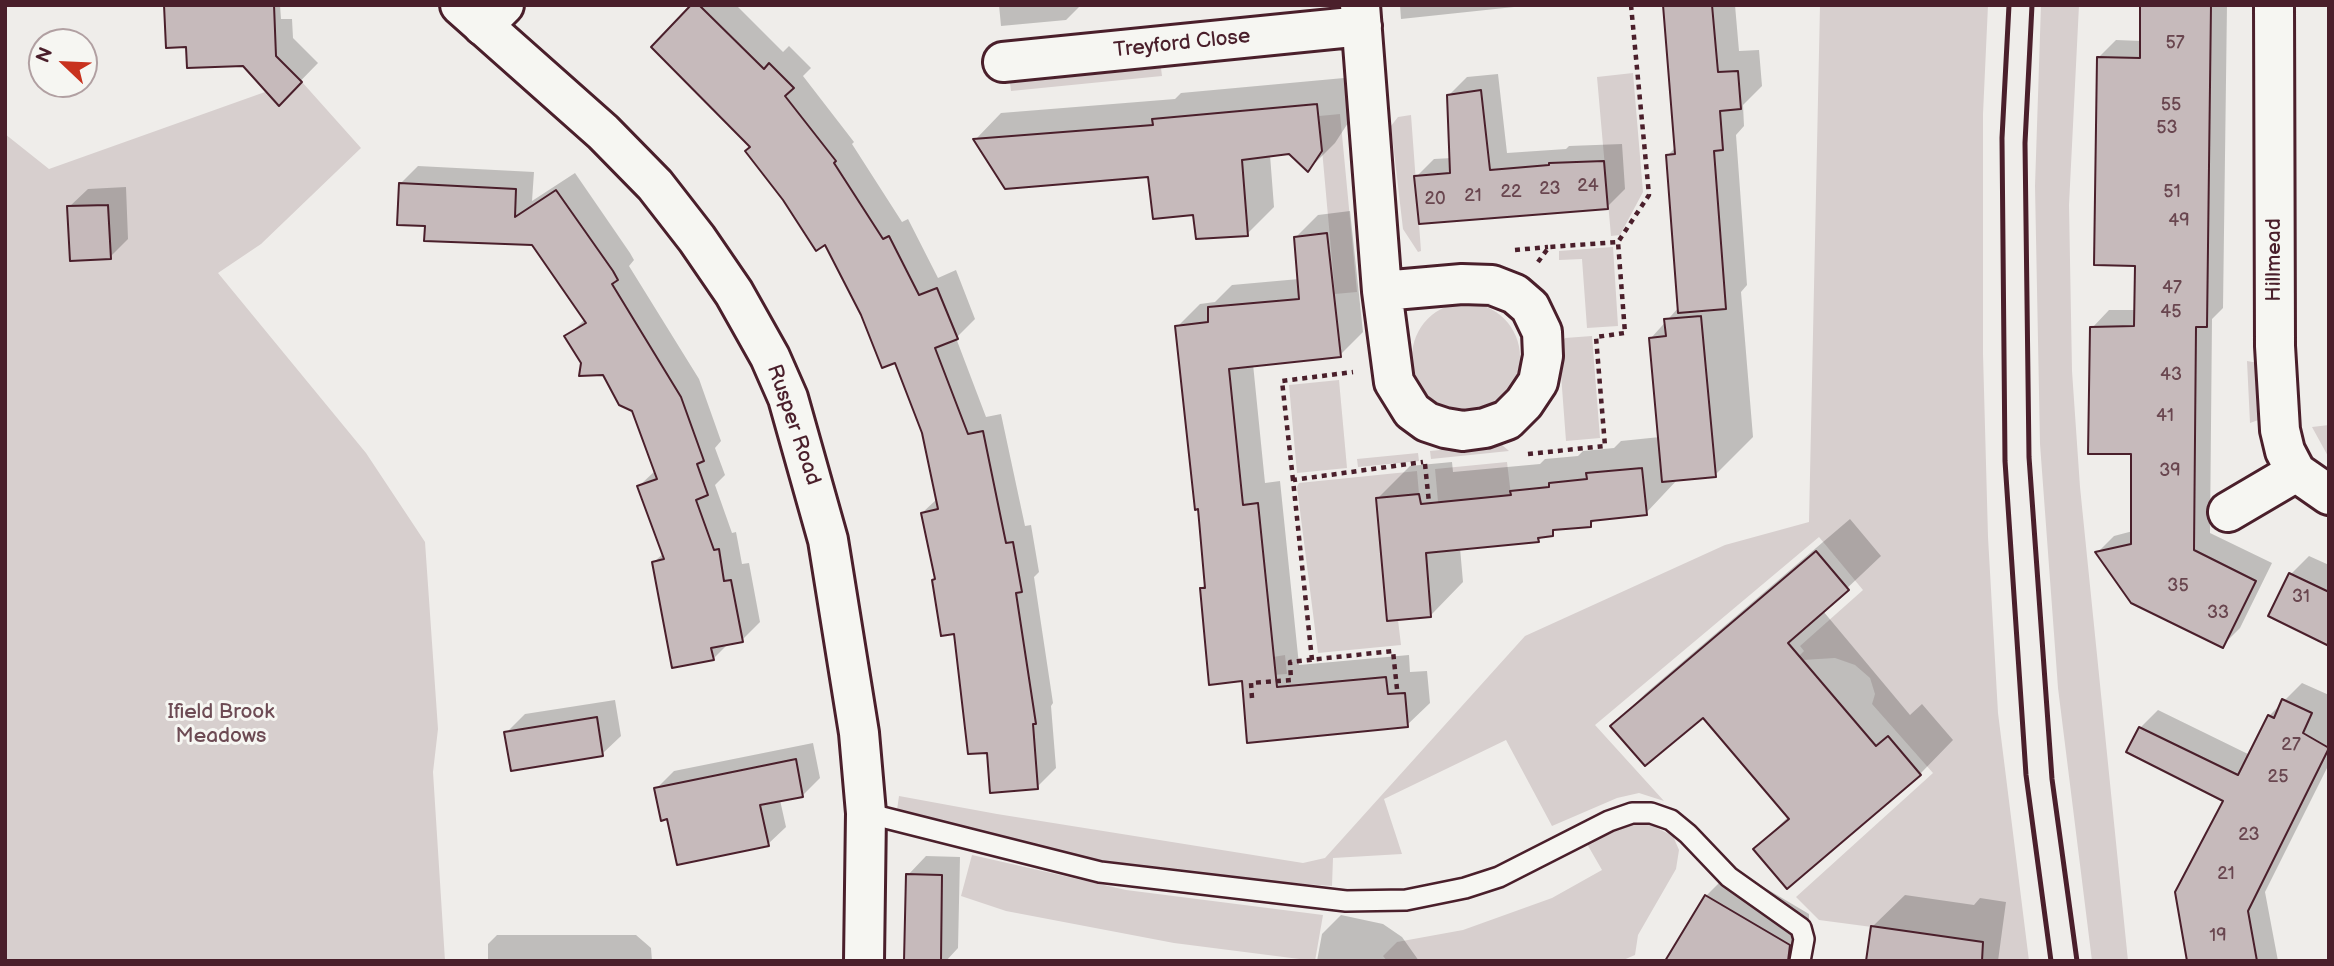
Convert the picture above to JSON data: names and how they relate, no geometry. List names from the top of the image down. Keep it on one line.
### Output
{"streets":{"street":["Treyford Close","Hillmead","Rusper Road"]},"parks":["Ifield Brook Meadows"],"house_numbers":["57","55","53","24","23","22","51","21","20","49","47","45","43","41","39","35","31","33","27","25","23","21","19"],"north":"top left"}
